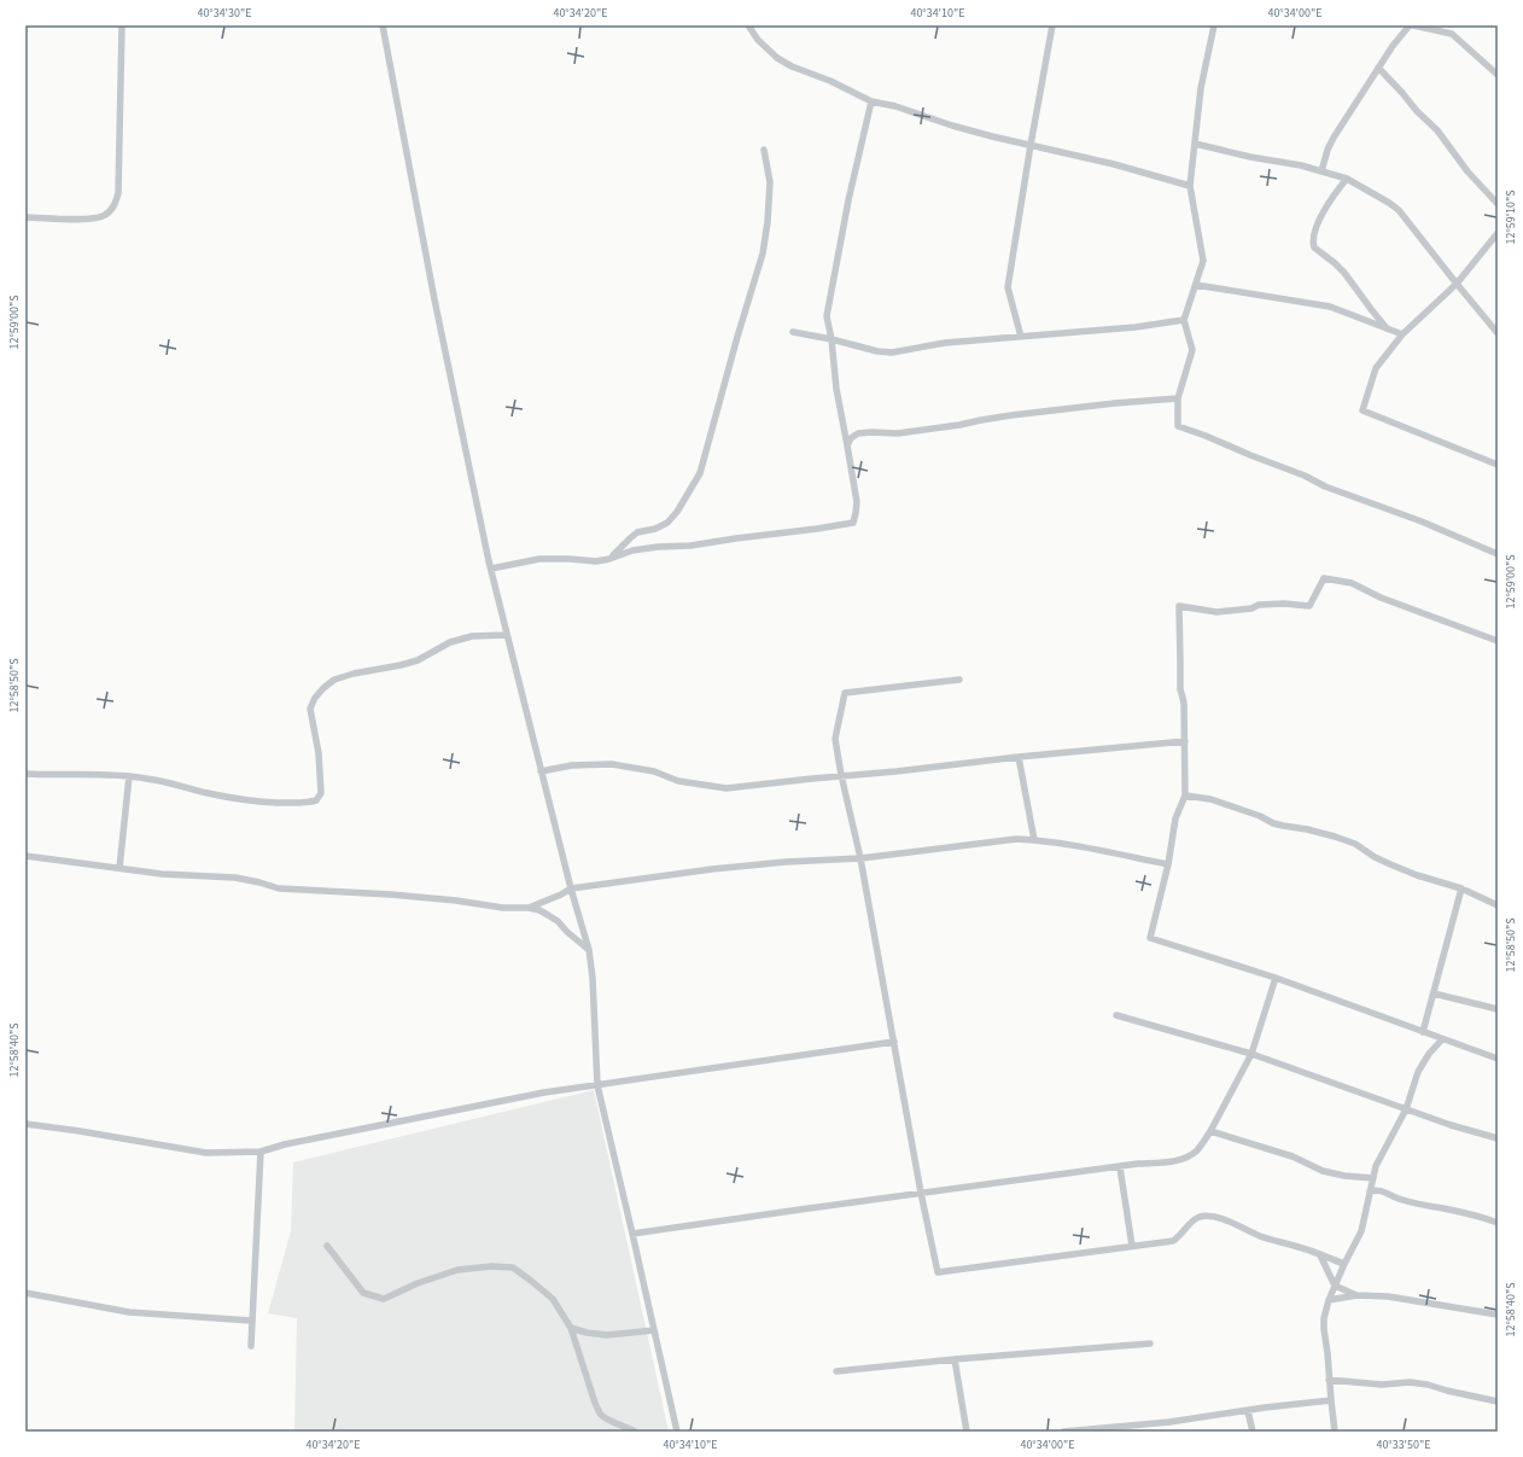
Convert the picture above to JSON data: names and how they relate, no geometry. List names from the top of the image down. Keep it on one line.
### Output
{"coordinates":["40°34'30\"E","40°34'20\"E","40°34'10\"E","40°34'00\"E","12°59'10\"S","12°59'00\"S","12°58'50\"S","12°58'40\"S","40°33'50\"E"]}
